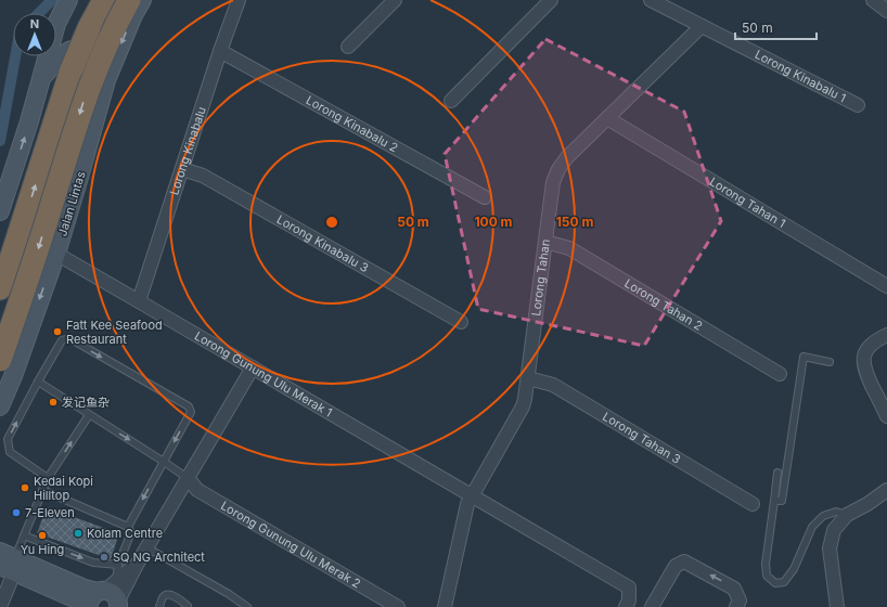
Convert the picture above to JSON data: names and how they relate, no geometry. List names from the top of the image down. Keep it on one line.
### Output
{"streets":{"highway":["Jalan Lintas"],"street":["Lorong Kinabalu 1","Lorong Kinabalu 2","Lorong Kinabalu","Lorong Tahan 1","Lorong Kinabalu 3","Lorong Tahan","Lorong Tahan 2","Lorong Gunung Ulu Merak 1","Lorong Tahan 3","Lorong Gunung Ulu Merak 2"]},"crossings":[["Lorong Kinabalu 1","Lorong Tahan"],["Lorong Kinabalu 2","Lorong Kinabalu"],["Lorong Kinabalu","Lorong Kinabalu 3"],["Lorong Kinabalu","Lorong Gunung Ulu Merak 1"],["Lorong Tahan 1","Lorong Tahan"],["Jalan Lintas","Lorong Gunung Ulu Merak 1"],["Lorong Tahan","Lorong Tahan 2"],["Lorong Tahan","Lorong Gunung Ulu Merak 1"],["Lorong Tahan","Lorong Tahan 3"]],"places":["Fatt Kee Seafood Restaurant","发记鱼杂","Kedai Kopi Hilltop","7-Eleven","Kolam Centre","Yu Hing","SQ NG Architect"],"scale_bar":"50 m","north":"top","rings":["50 m","100 m","150 m"]}
